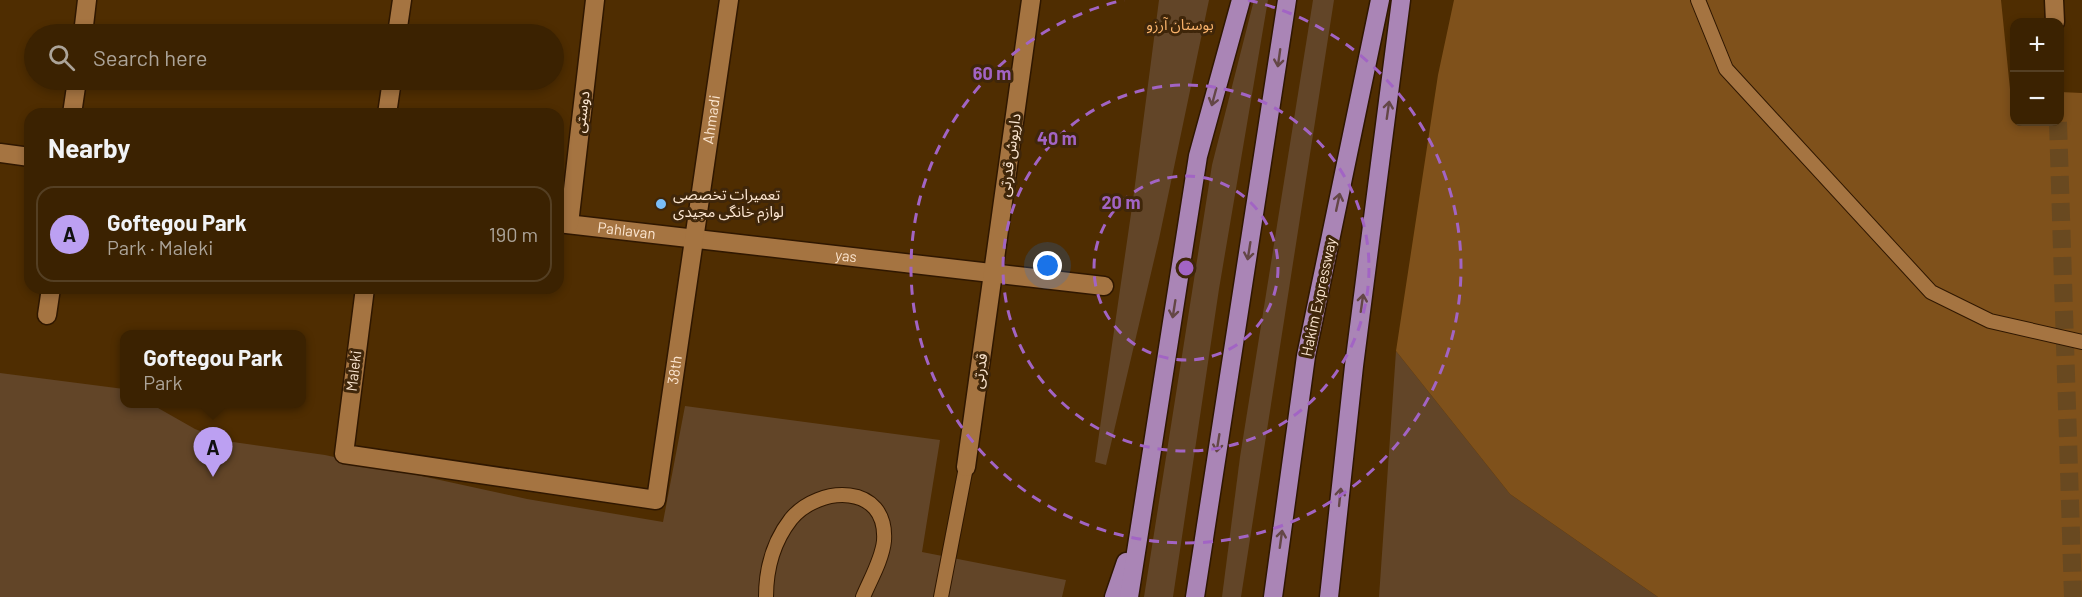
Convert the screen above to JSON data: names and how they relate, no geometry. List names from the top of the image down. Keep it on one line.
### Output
{"streets":{"highway":["Hakim Expressway"],"street":["دوستی","Ahmadi","داریوش قدرتی","Pahlavan","yas","38th","Maleki","قدرتی"]},"crossings":[["Ahmadi","Pahlavan"],["Ahmadi","yas"],["Ahmadi","38th"],["داریوش قدرتی","yas"],["داریوش قدرتی","قدرتی"],["Pahlavan","yas"],["Pahlavan","38th"],["yas","38th"],["yas","قدرتی"],["38th","Maleki"]],"parks":["بوستان آرزو"],"places":["تعمیرات تخصصی لوازم خانگی مجیدی"],"page":{"map_buttons":["+","−"],"search":"Search here","heading":"Nearby","list":[{"mark":"A","name":"Goftegou Park","note":"Park · Maleki","value":"190 m"}],"popup":["Goftegou Park","Park"],"pins":"A"},"rings":["60 m","40 m","20 m"]}
